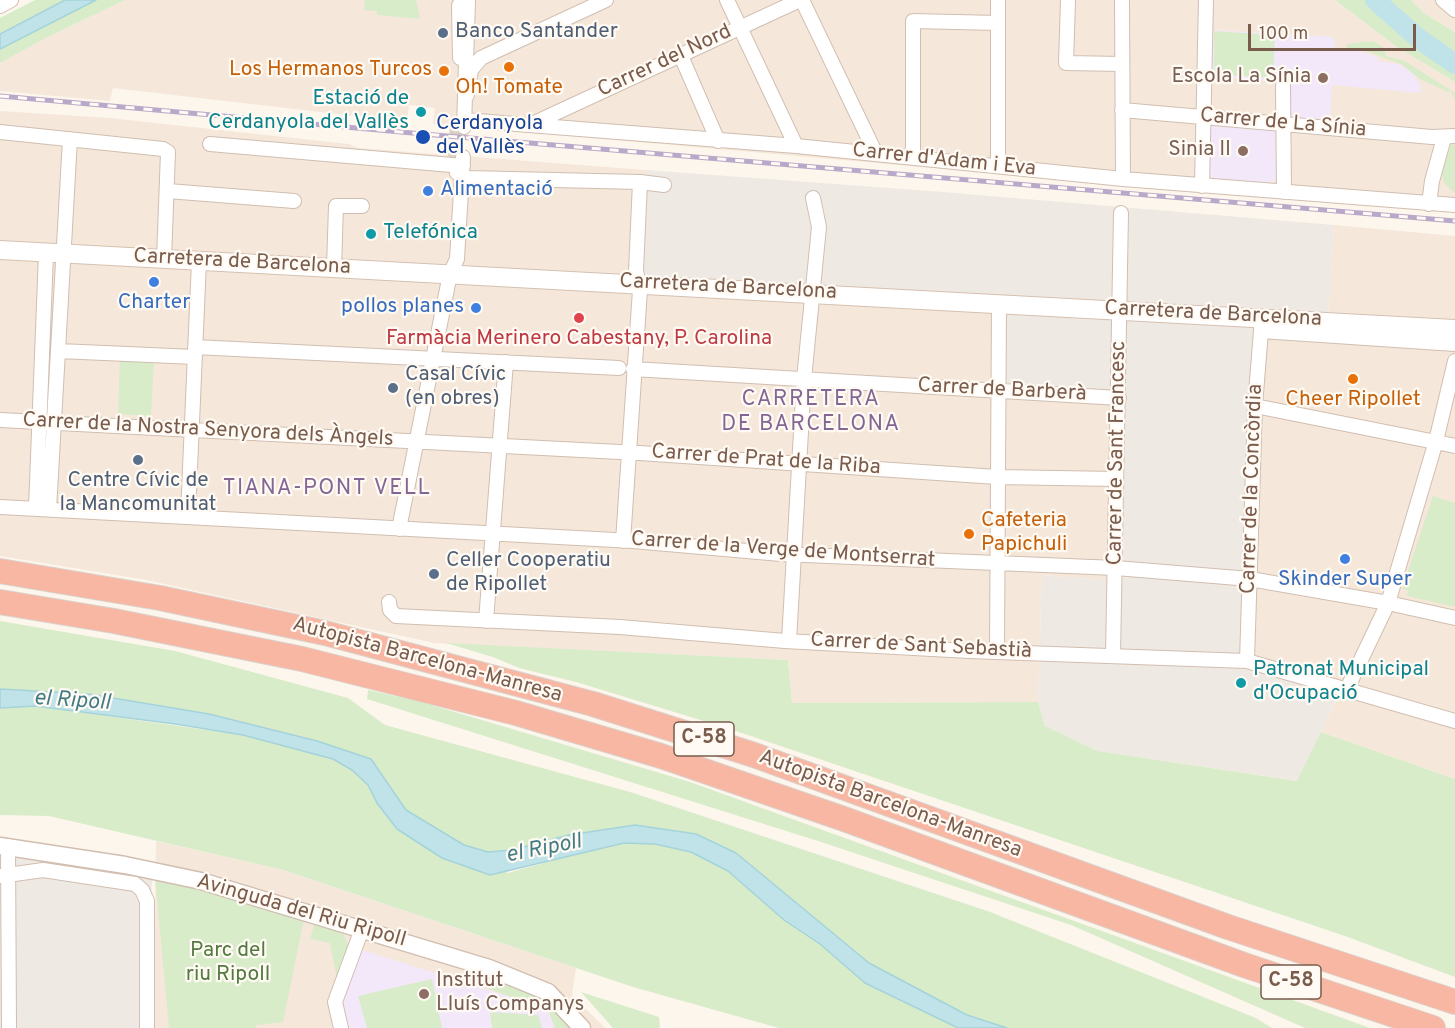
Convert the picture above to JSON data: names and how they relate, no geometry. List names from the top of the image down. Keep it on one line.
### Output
{"streets":{"highway":["Autopista Barcelona-Manresa","C-58"],"main road":["Carretera de Barcelona"],"street":["Carrer del Nord","Carrer de La Sínia","Carrer d'Adam i Eva","Carrer de Barberà","Carrer de la Nostra Senyora dels Àngels","Carrer de Sant Francesc","Carrer de Prat de la Riba","Carrer de la Concòrdia","Carrer de la Verge de Montserrat","Carrer de Sant Sebastià","Avinguda del Riu Ripoll"]},"crossings":[["Carrer del Nord","Carrer d'Adam i Eva"],["Carretera de Barcelona","Carrer de Sant Francesc"],["Carretera de Barcelona","Carrer de la Concòrdia"],["Carrer de Barberà","Carrer de Sant Francesc"],["Carrer de la Nostra Senyora dels Àngels","Carrer de Prat de la Riba"],["Carrer de Sant Francesc","Carrer de Prat de la Riba"],["Carrer de Sant Francesc","Carrer de la Verge de Montserrat"],["Carrer de Sant Francesc","Carrer de Sant Sebastià"],["Carrer de la Concòrdia","Carrer de la Verge de Montserrat"],["Carrer de la Concòrdia","Carrer de Sant Sebastià"]],"districts":["CARRETERA DE BARCELONA","TIANA-PONT VELL"],"water":["el Ripoll"],"parks":["Parc del riu Ripoll"],"places":["Banco Santander","Oh! Tomate","Los Hermanos Turcos","Escola La Sínia","Estació de Cerdanyola del Vallès","Cerdanyola del Vallès","Sinia II","Alimentació","Telefónica","Charter","pollos planes","Farmàcia Merinero Cabestany, P. Carolina","Cheer Ripollet","Casal Cívic (en obres)","Centre Cívic de la Mancomunitat","Cafeteria Papichuli","Skinder Super","Celler Cooperatiu de Ripollet","Patronat Municipal d'Ocupació","Institut Lluís Companys"],"scale_bar":"100 m"}
